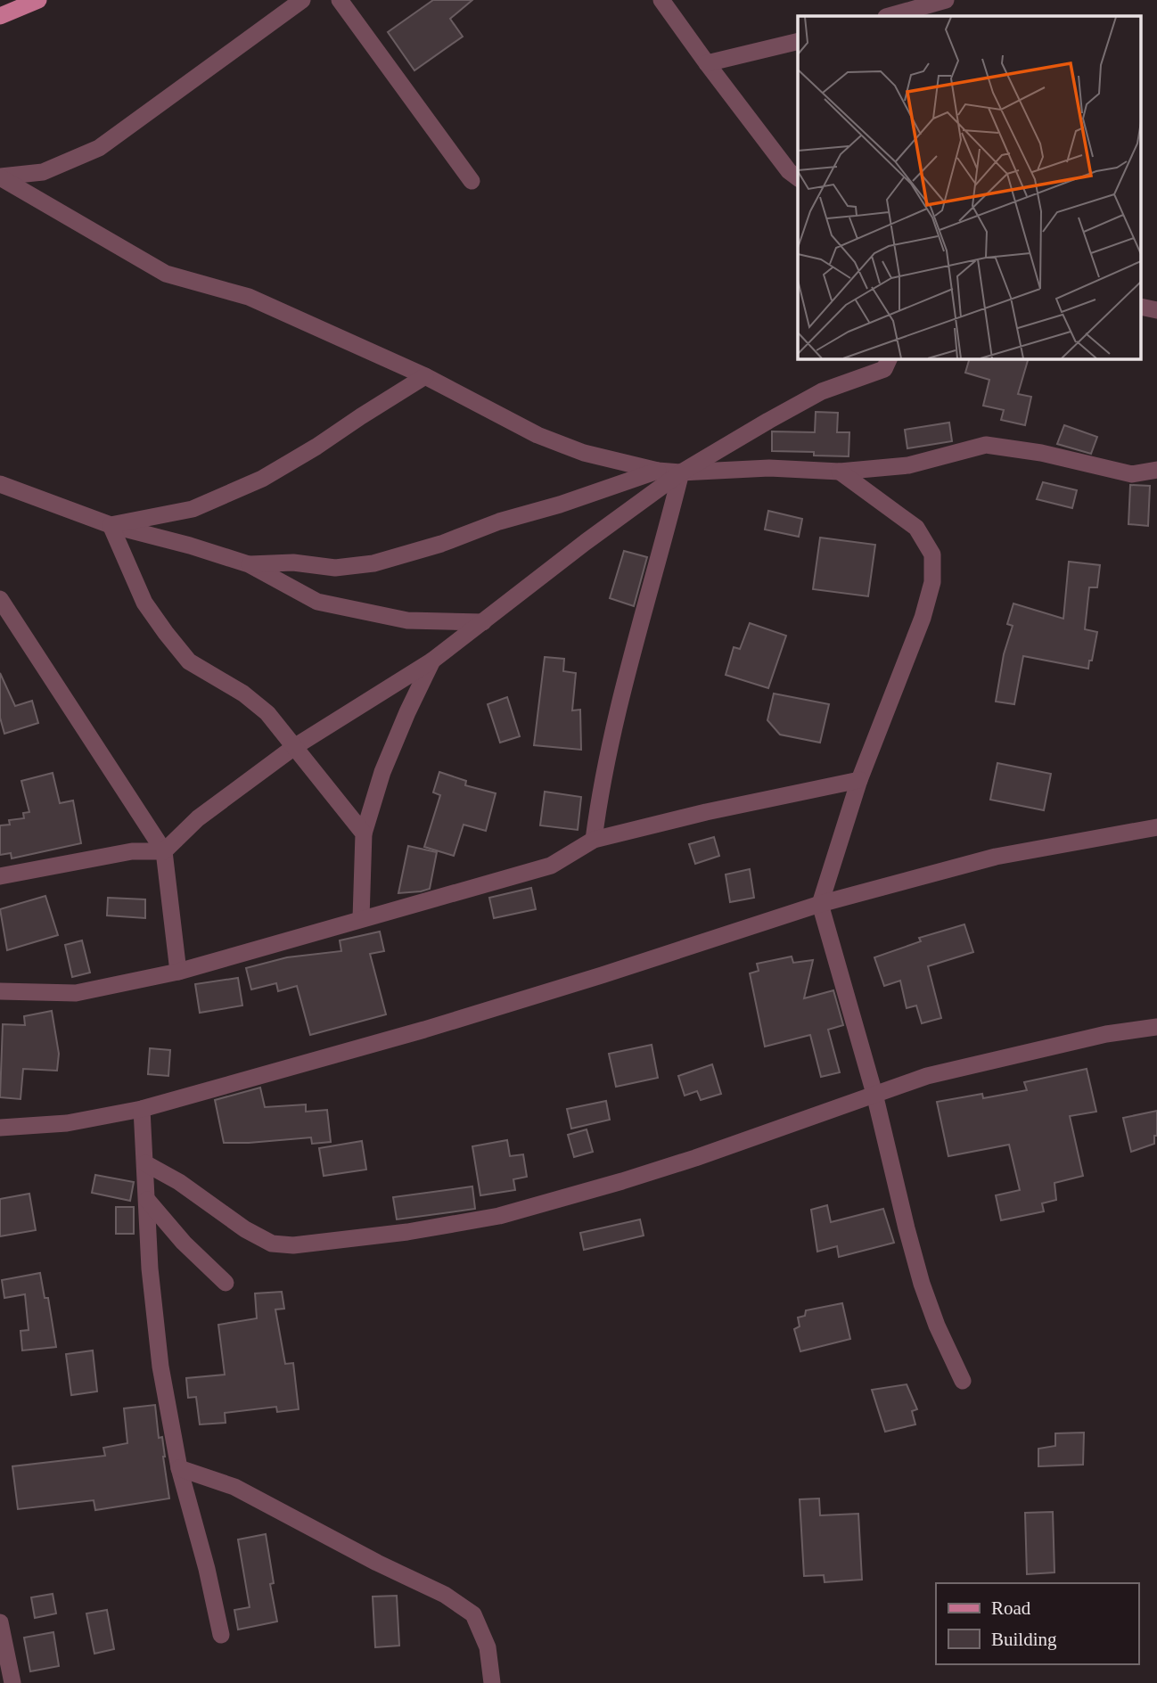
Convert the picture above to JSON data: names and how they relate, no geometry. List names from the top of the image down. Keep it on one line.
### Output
{"legend":["Road","Building"]}
